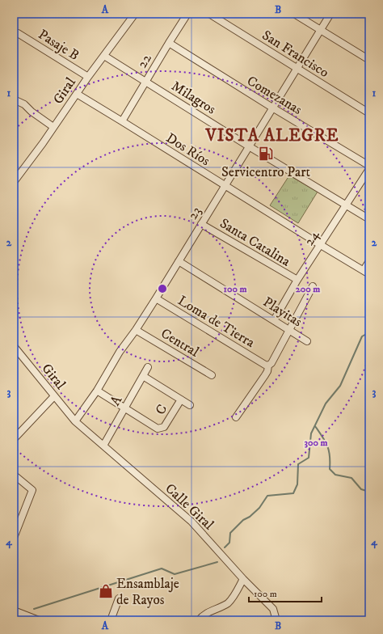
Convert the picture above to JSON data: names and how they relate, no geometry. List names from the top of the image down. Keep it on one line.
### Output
{"streets":{"street":["Pasaje B","San Francisco","22","Giral","Comezanas","Milagros","Dos Ríos","23","24","Santa Catalina","Playitas","Loma de Tierra","Central","A","C","Calle Giral"]},"crossings":[["Pasaje B","Giral"],["San Francisco","23"],["22","Comezanas"],["22","Milagros"],["22","Dos Ríos"],["Giral","Milagros"],["Giral","Dos Ríos"],["Giral","23"],["Giral","Calle Giral"],["Comezanas","23"],["Milagros","23"],["Milagros","24"],["Dos Ríos","23"],["Dos Ríos","24"],["23","Santa Catalina"],["23","Playitas"],["23","Loma de Tierra"],["23","Central"],["23","Calle Giral"],["24","Santa Catalina"],["24","Playitas"],["A","C"],["A","Calle Giral"]],"districts":["VISTA ALEGRE"],"places":{"fuel station":["Servicentro Part"],"shop":["Ensamblaje de Rayos"]},"scale_bar":"100 m","grid":{"columns":["A","B"],"rows":["1","2","3","4"]},"rings":["100 m","200 m","300 m"]}
